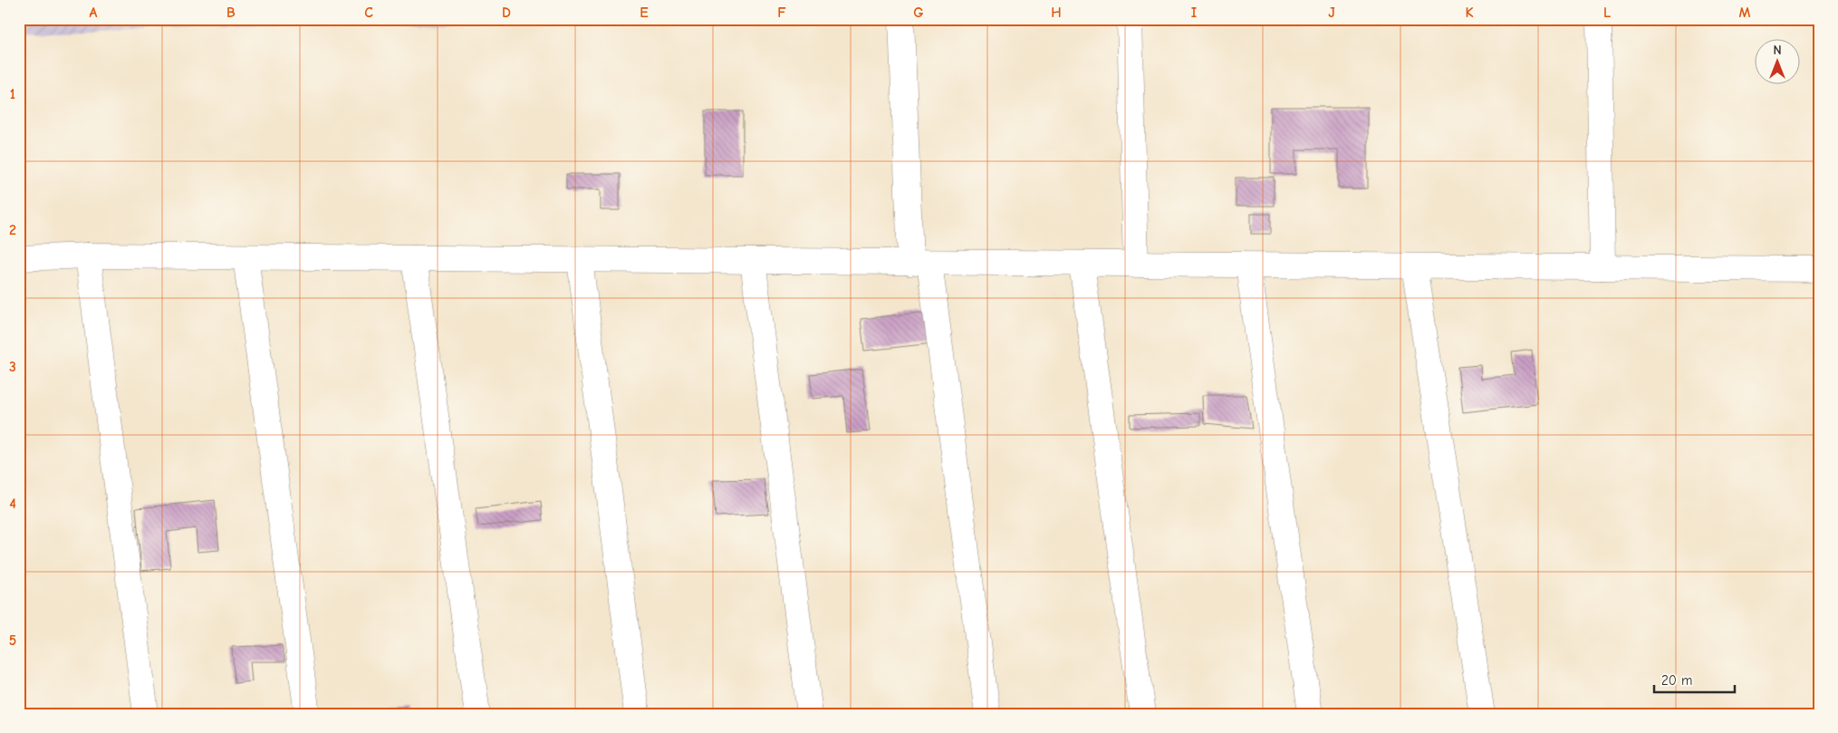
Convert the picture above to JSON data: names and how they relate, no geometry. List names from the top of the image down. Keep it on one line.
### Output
{"scale_bar":"20 m","north":"top","grid":{"columns":["A","B","C","D","E","F","G","H","I","J","K","L","M"],"rows":["1","2","3","4","5"]}}
